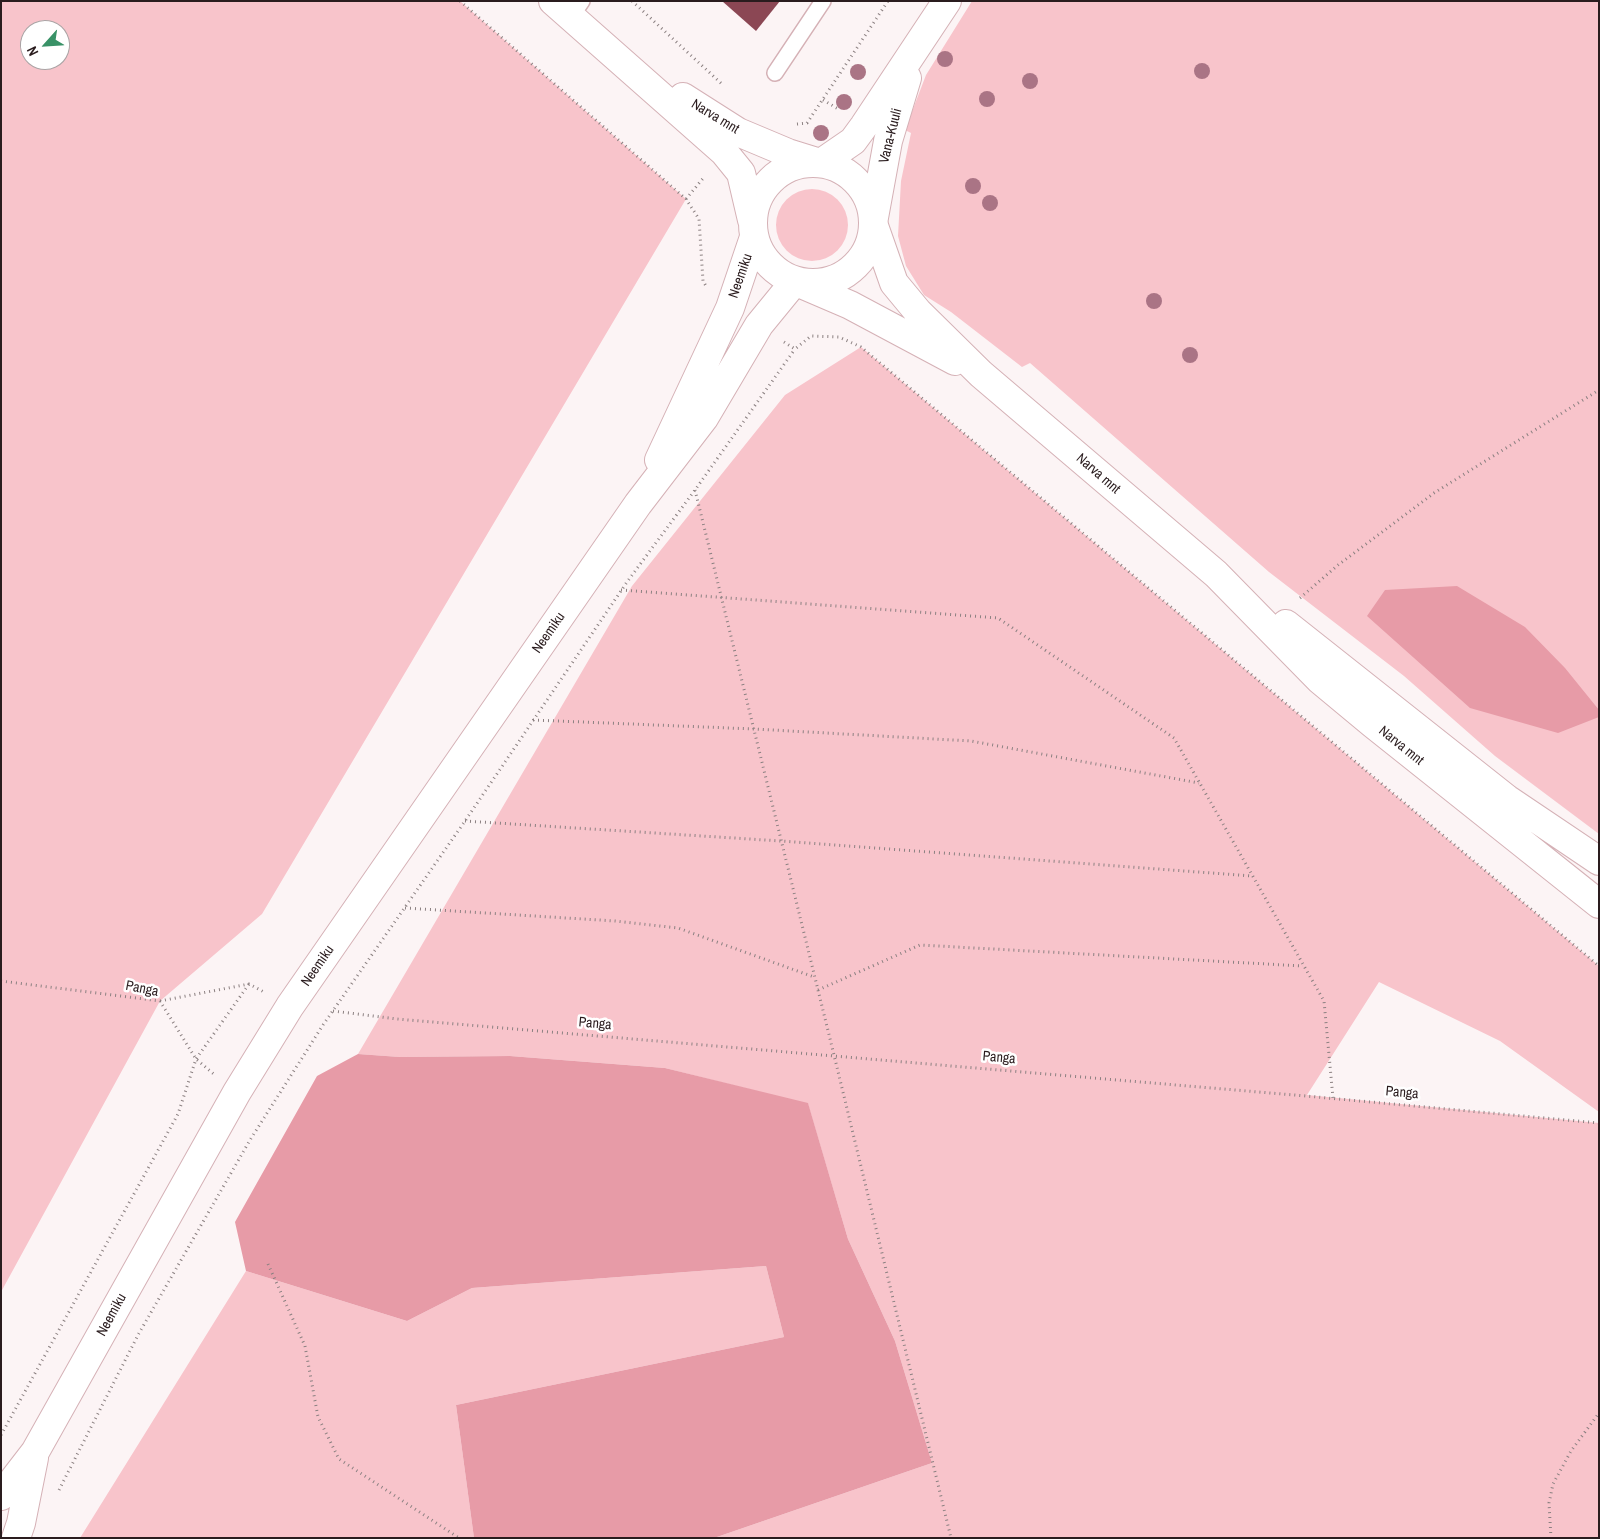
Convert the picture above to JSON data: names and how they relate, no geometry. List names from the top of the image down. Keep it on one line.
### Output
{"streets":{"main road":["Narva mnt","Vana-Kuuli","Neemiku"],"path":["Panga"]},"crossings":[["Narva mnt","Vana-Kuuli"],["Narva mnt","Neemiku"],["Vana-Kuuli","Neemiku"],["Neemiku","Panga"]],"north":"bottom left"}
